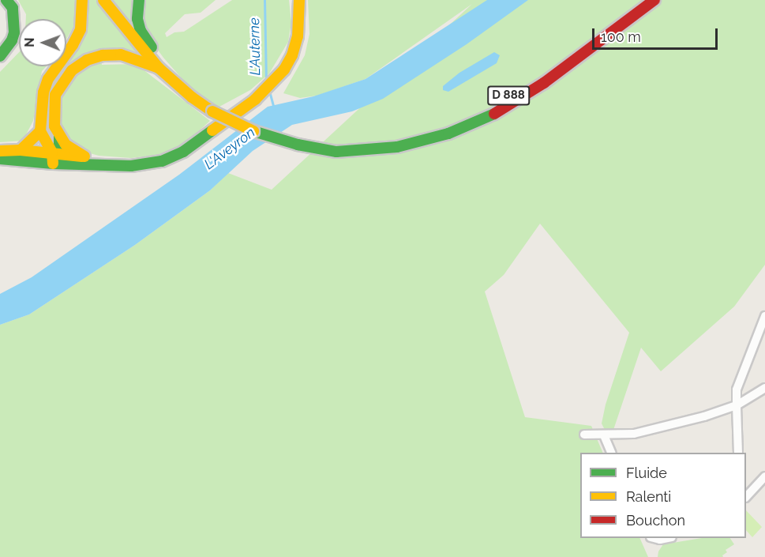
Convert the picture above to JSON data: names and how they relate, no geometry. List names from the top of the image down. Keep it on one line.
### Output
{"streets":{"main road":["D 888"]},"water":["L'Auterne","L'Aveyron"],"legend":["Fluide","Ralenti","Bouchon"],"scale_bar":"100 m","north":"left"}
